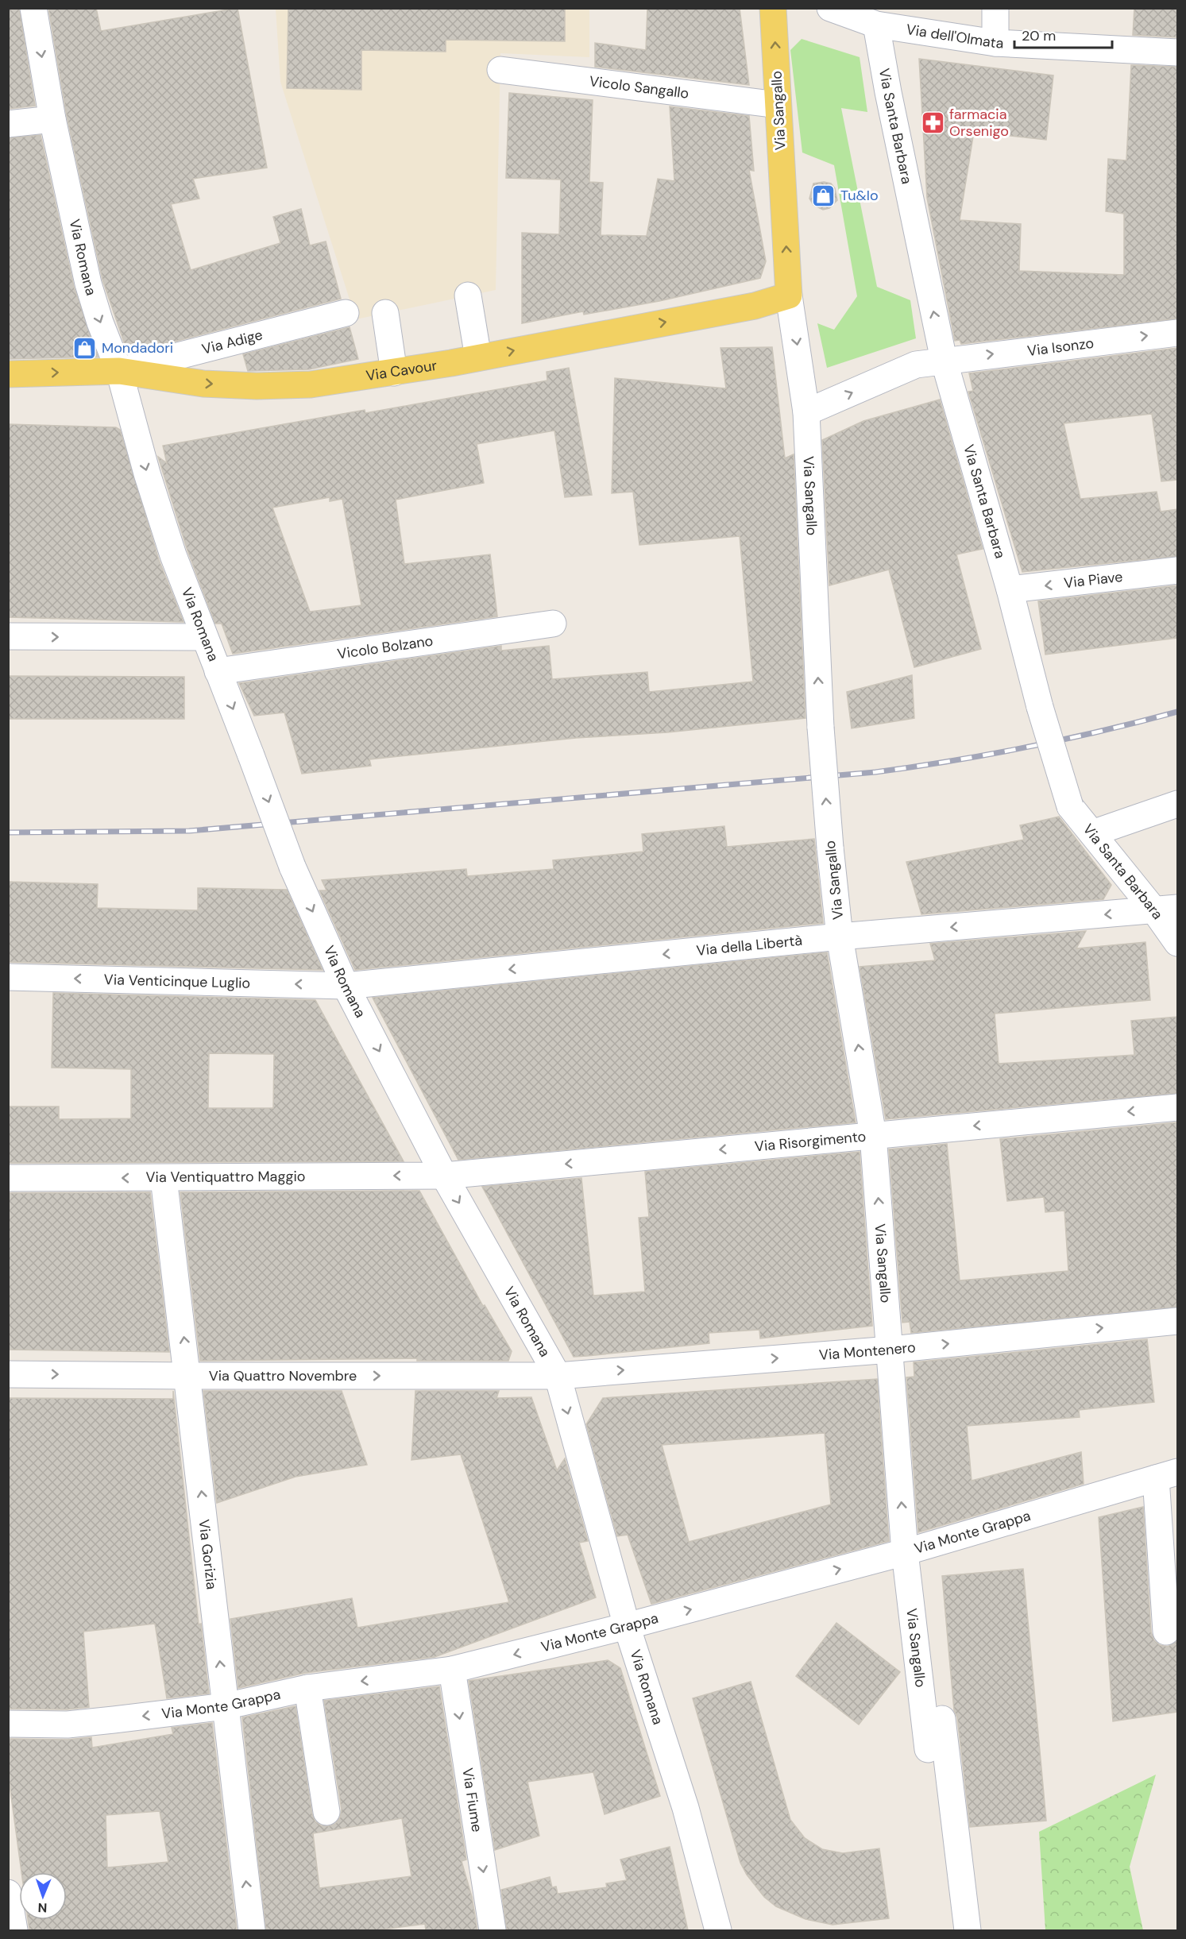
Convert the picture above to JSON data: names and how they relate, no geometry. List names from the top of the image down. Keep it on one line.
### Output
{"streets":{"main road":["Via Sangallo","Via Cavour"],"street":["Via dell'Olmata","Vicolo Sangallo","Via Santa Barbara","Via Romana","Via Adige","Via Isonzo","Via Piave","Vicolo Bolzano","Via della Libertà","Via Venticinque Luglio","Via Risorgimento","Via Ventiquattro Maggio","Via Montenero","Via Quattro Novembre","Via Monte Grappa","Via Gorizia","Via Fiume"]},"crossings":[["Via dell'Olmata","Via Santa Barbara"],["Vicolo Sangallo","Via Sangallo"],["Via Sangallo","Via Isonzo"],["Via Sangallo","Via Cavour"],["Via Sangallo","Via della Libertà"],["Via Sangallo","Via Risorgimento"],["Via Sangallo","Via Montenero"],["Via Sangallo","Via Monte Grappa"],["Via Santa Barbara","Via Isonzo"],["Via Santa Barbara","Via Piave"],["Via Santa Barbara","Via della Libertà"],["Via Romana","Via Adige"],["Via Romana","Via Cavour"],["Via Romana","Vicolo Bolzano"],["Via Romana","Via della Libertà"],["Via Romana","Via Venticinque Luglio"],["Via Romana","Via Risorgimento"],["Via Romana","Via Ventiquattro Maggio"],["Via Romana","Via Montenero"],["Via Romana","Via Quattro Novembre"],["Via Romana","Via Monte Grappa"],["Via Adige","Via Cavour"],["Via della Libertà","Via Venticinque Luglio"],["Via Risorgimento","Via Ventiquattro Maggio"],["Via Ventiquattro Maggio","Via Gorizia"],["Via Montenero","Via Quattro Novembre"],["Via Quattro Novembre","Via Gorizia"],["Via Monte Grappa","Via Gorizia"],["Via Monte Grappa","Via Fiume"]],"one_way":["Via Sangallo","Via Romana","Via Isonzo","Via Cavour","Via Piave","Via della Libertà","Via Venticinque Luglio","Via Risorgimento","Via Ventiquattro Maggio","Via Montenero","Via Quattro Novembre","Via Gorizia"],"places":{"pharmacy":["farmacia Orsenigo"],"shop":["Tu&Io","Mondadori"]},"scale_bar":"20 m","north":"bottom"}
